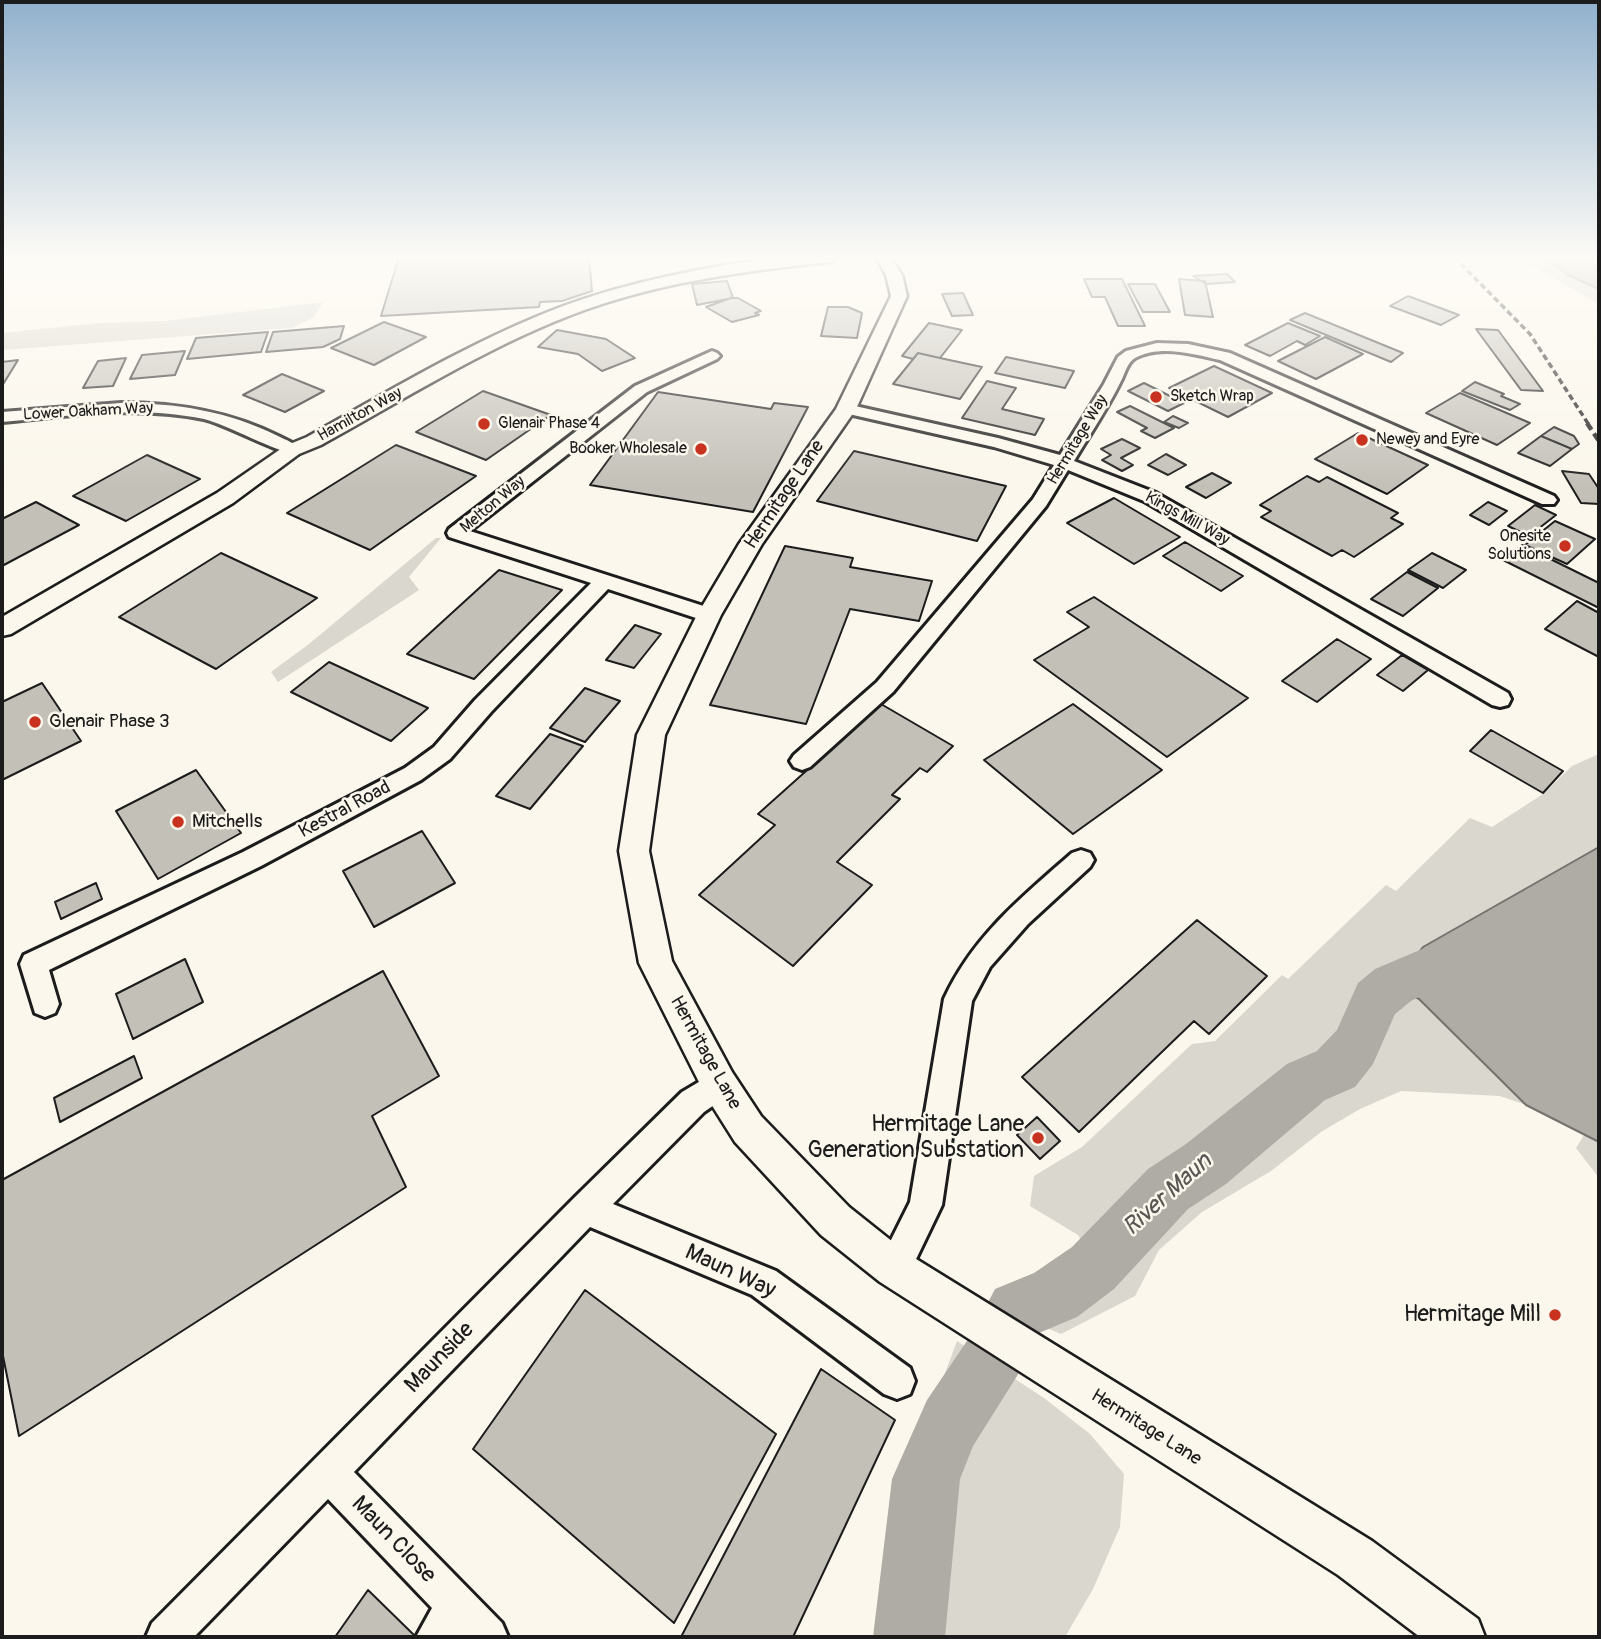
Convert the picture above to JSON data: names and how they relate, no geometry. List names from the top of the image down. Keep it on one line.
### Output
{"streets":{"street":["Lower Oakham Way","Hamilton Way","Hermitage Way","Hermitage Lane","Melton Way","Kings Mill Way","Kestral Road","Maun Way","Maunside","Maun Close"]},"crossings":[["Lower Oakham Way","Hamilton Way"],["Hermitage Way","Kings Mill Way"],["Hermitage Lane","Melton Way"],["Hermitage Lane","Kings Mill Way"],["Hermitage Lane","Maunside"],["Melton Way","Kestral Road"],["Maun Way","Maunside"],["Maunside","Maun Close"]],"water":["River Maun"],"places":["Sketch Wrap","Glenair Phase 4","Newey and Eyre","Booker Wholesale","Onesite Solutions","Glenair Phase 3","Mitchells","Hermitage Lane Generation Substation","Hermitage Mill"]}
